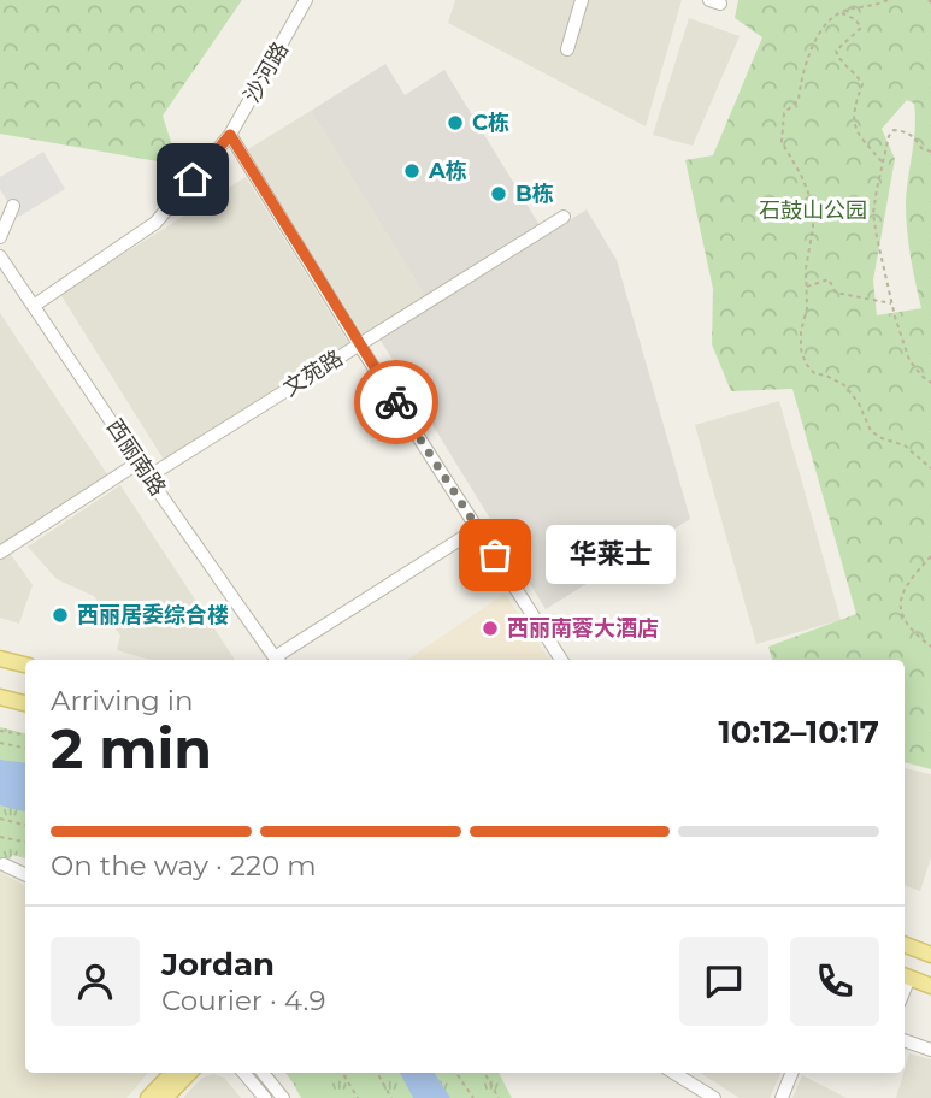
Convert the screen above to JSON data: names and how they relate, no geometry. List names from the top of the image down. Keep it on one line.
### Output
{"streets":{"street":["沙河路","文苑路","西丽南路"]},"crossings":[["沙河路","西丽南路"],["文苑路","西丽南路"]],"parks":["石鼓山公园"],"places":["C栋","A栋","B栋","华莱士","西丽居委综合楼","西丽南蓉大酒店"],"page":{"bubble":"华莱士","heading":["2 min","Arriving in","10:12–10:17"],"panel":["Jordan","Courier · 4.9"],"bar":"On the way · 220 m"}}
